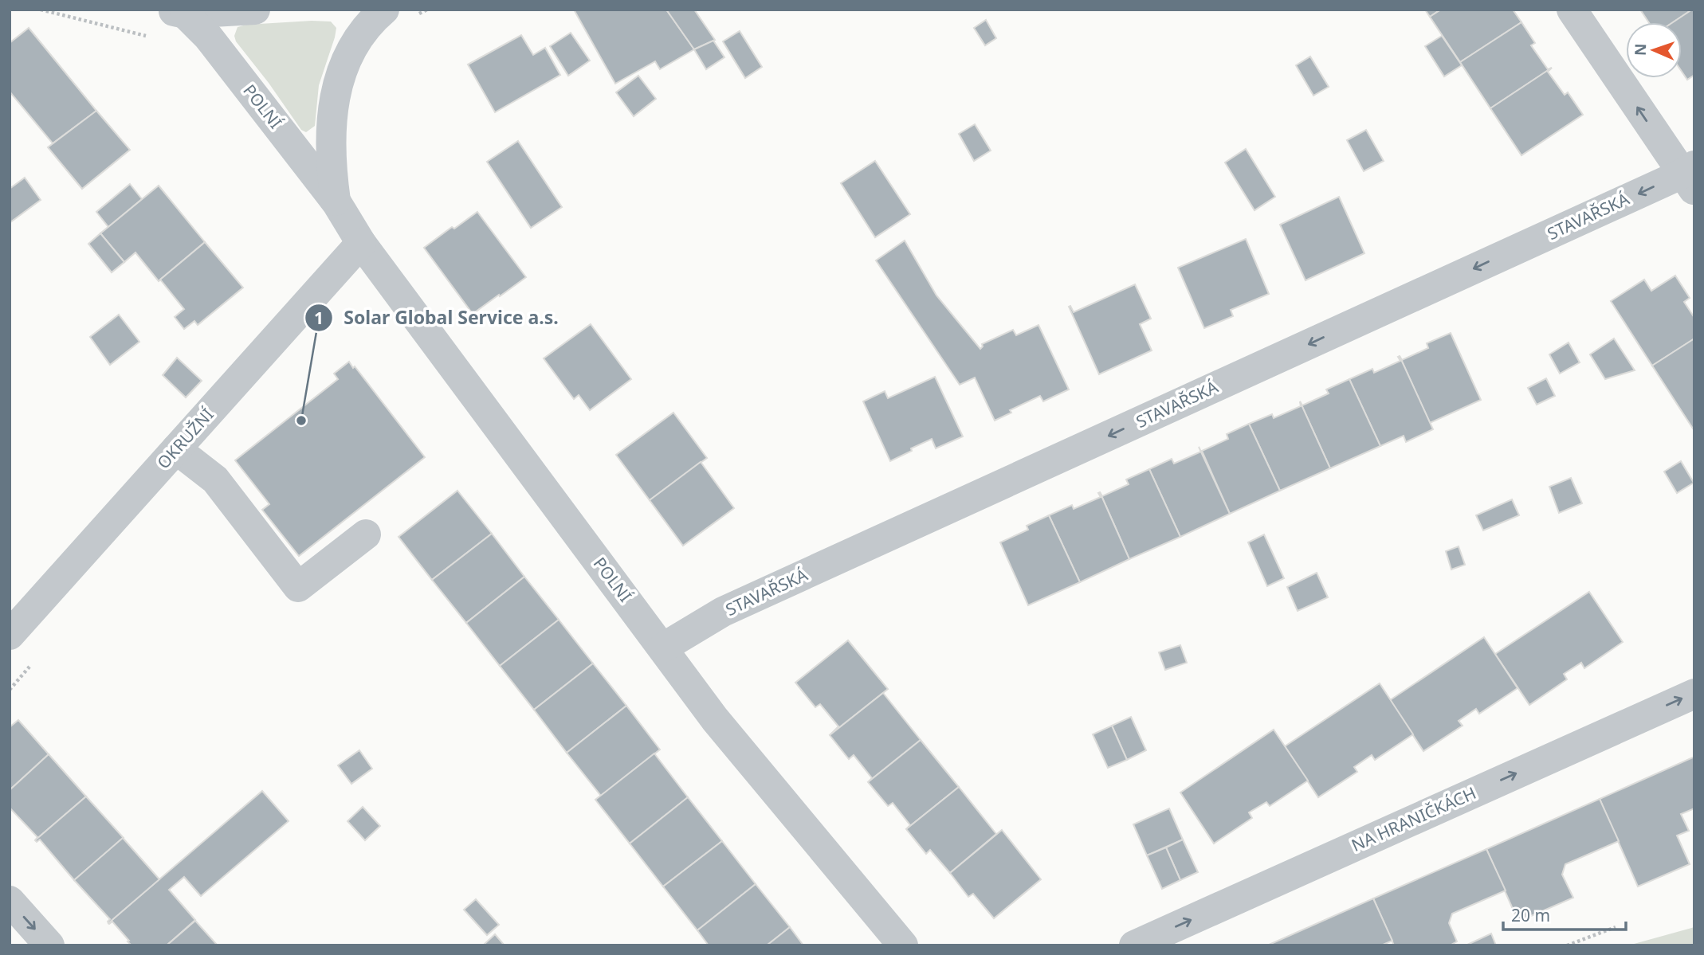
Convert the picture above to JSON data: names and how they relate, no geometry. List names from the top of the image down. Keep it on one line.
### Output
{"streets":{"street":["POLNÍ","STAVAŘSKÁ","OKRUŽNÍ","NA HRANIČKÁCH"]},"crossings":[["POLNÍ","STAVAŘSKÁ"],["POLNÍ","OKRUŽNÍ"]],"one_way":["STAVAŘSKÁ","NA HRANIČKÁCH"],"places":["Solar Global Service a.s."],"scale_bar":"20 m","north":"left"}
